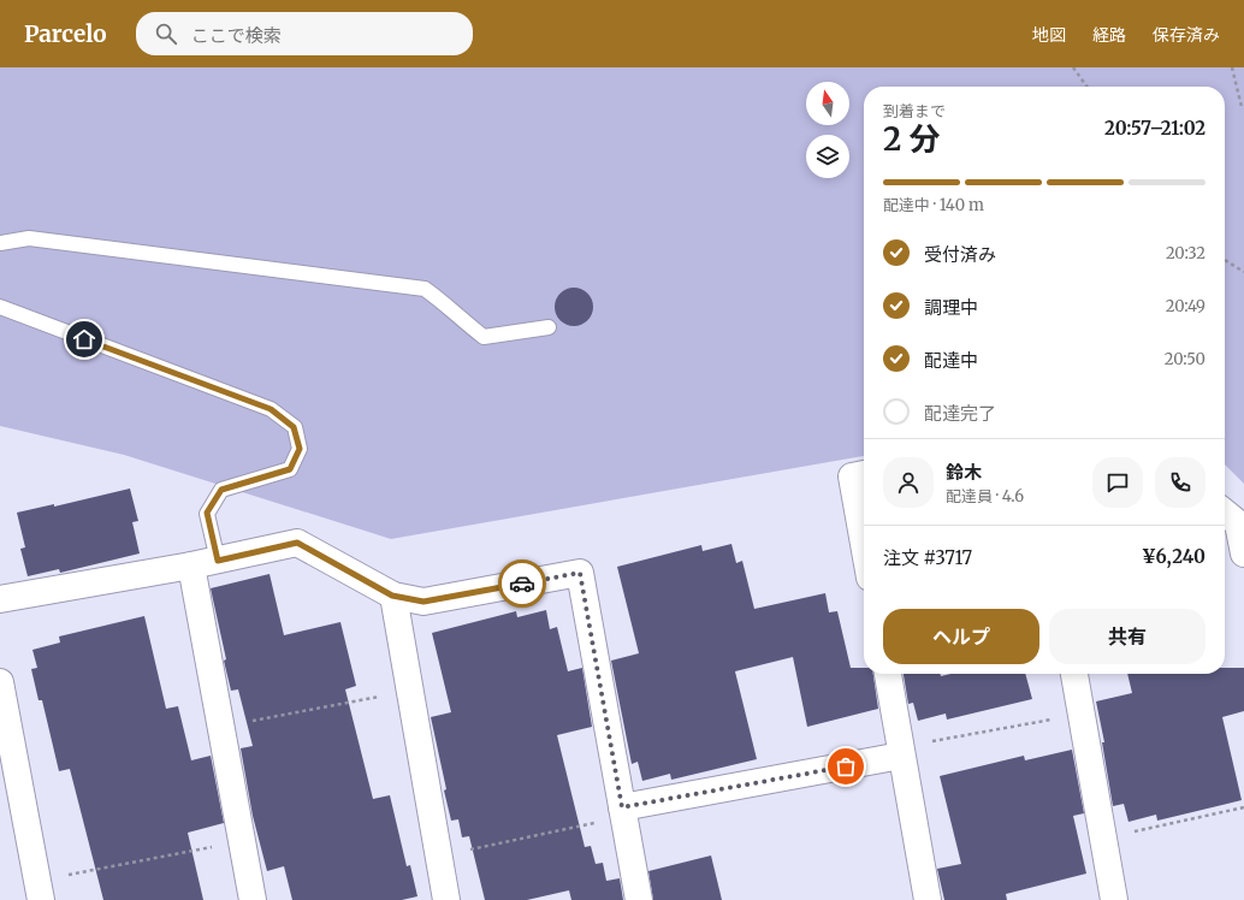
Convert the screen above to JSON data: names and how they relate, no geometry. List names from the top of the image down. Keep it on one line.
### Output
{"north":"top","page":{"header":"Parcelo","search":"ここで検索","nav":["地図","経路","保存済み"],"heading":["2 分","到着まで","20:57–21:02"],"panel":["鈴木","配達員 · 4.6","注文 #3717","¥6,240"],"bar":"配達中 · 140 m","list":[["受付済み","20:32"],["調理中","20:49"],["配達中","20:50"],"配達完了"],"buttons":["ヘルプ","共有"]}}
